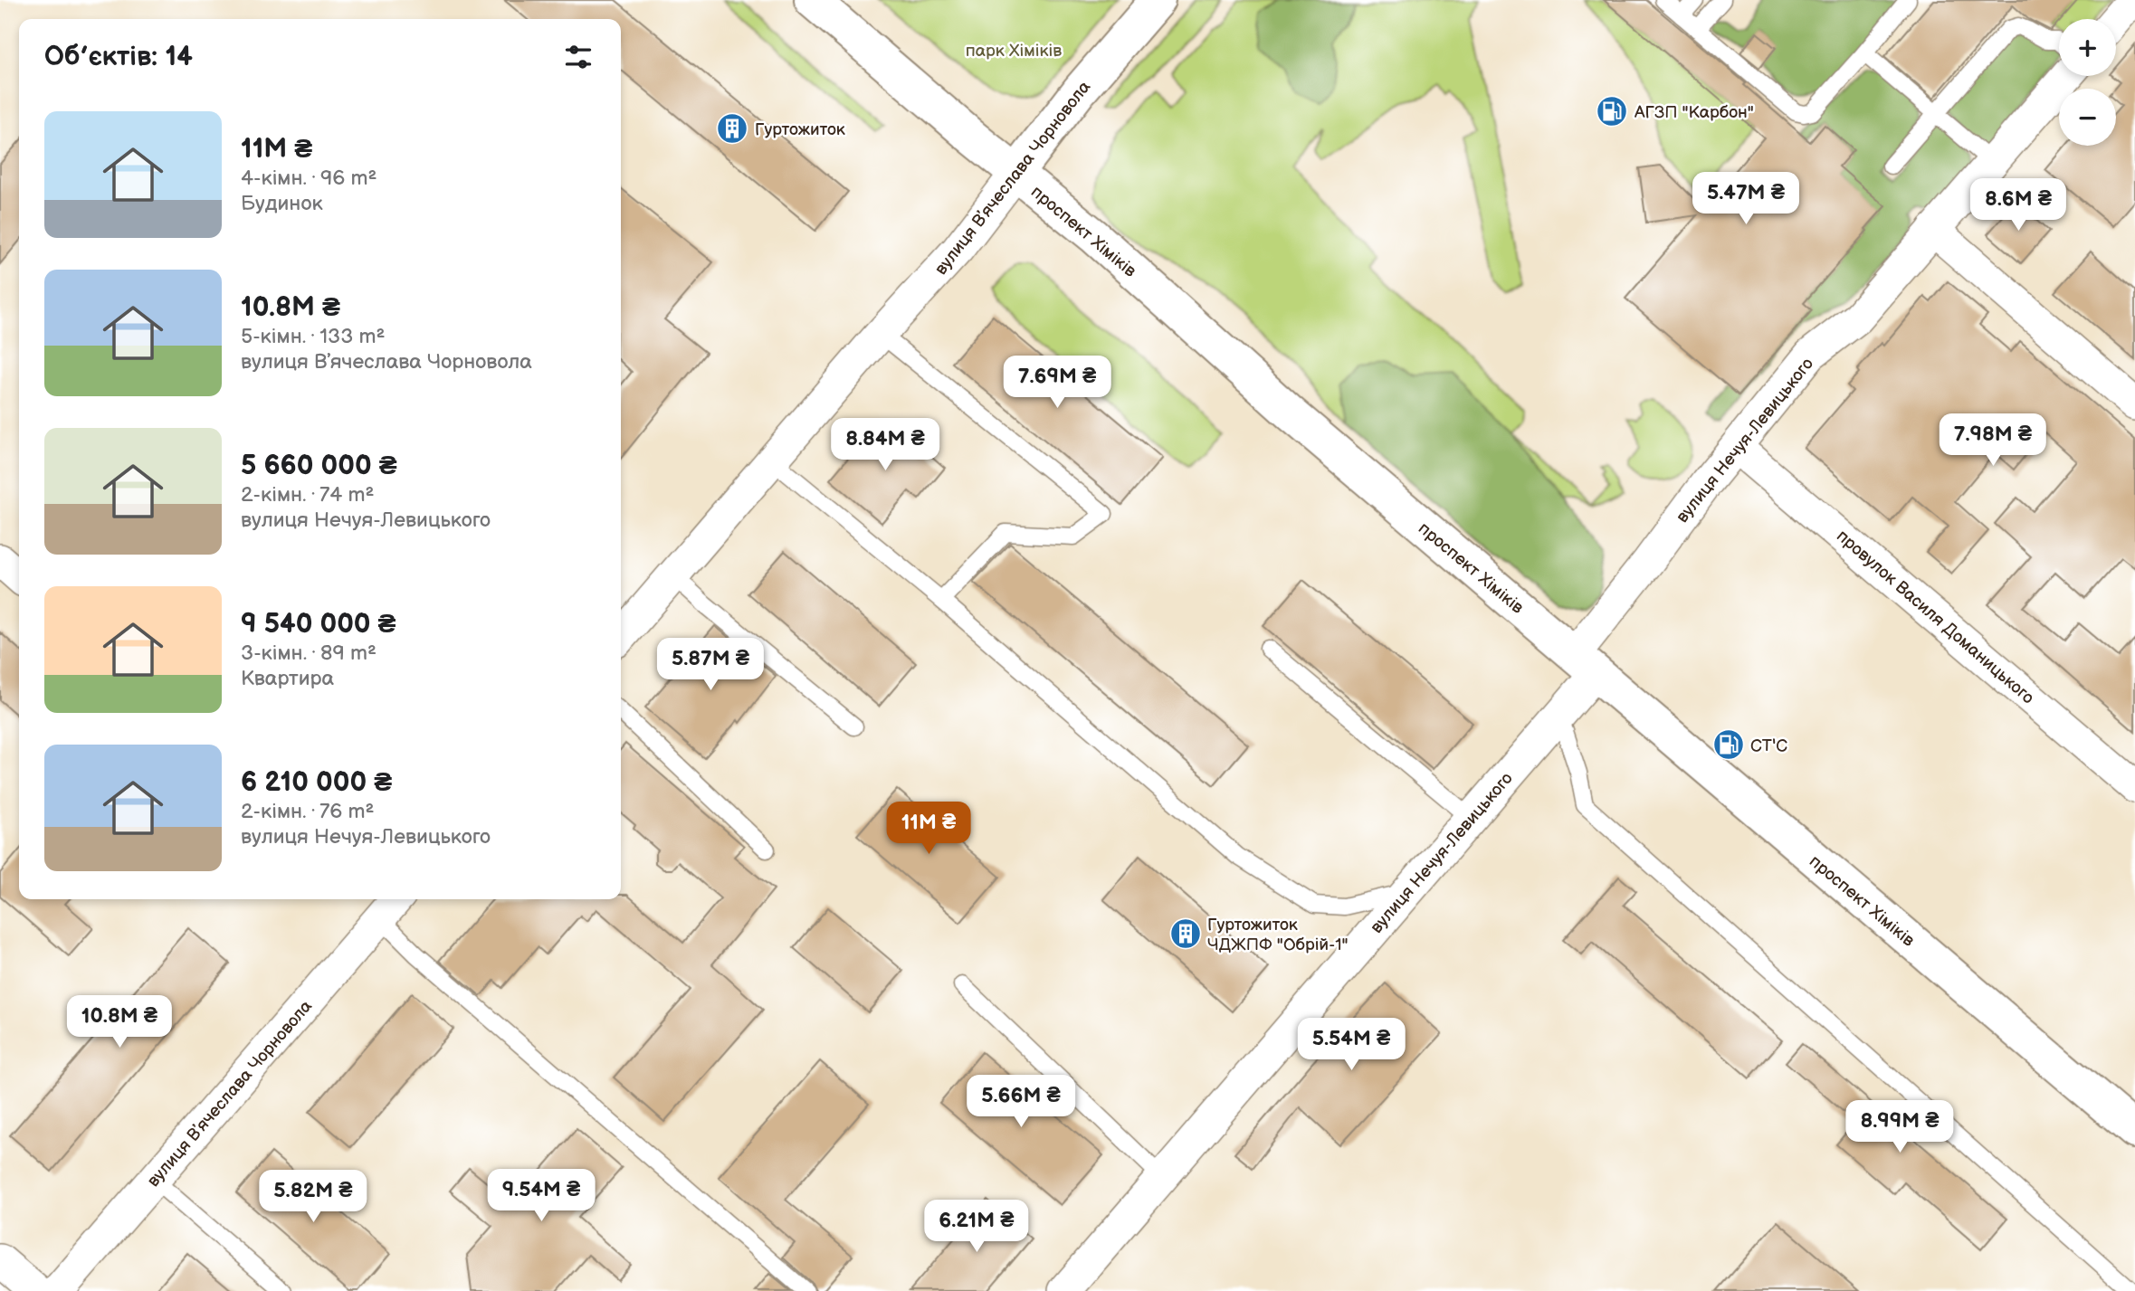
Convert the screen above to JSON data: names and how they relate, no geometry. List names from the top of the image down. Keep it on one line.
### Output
{"streets":{"main road":["вулиця Вʼячеслава Чорновола","проспект Хіміків"],"street":["вулиця Нечуя-Левицького","провулок Василя Доманицького"]},"crossings":[["вулиця Вʼячеслава Чорновола","проспект Хіміків"],["проспект Хіміків","вулиця Нечуя-Левицького"],["вулиця Нечуя-Левицького","провулок Василя Доманицького"]],"parks":["парк Хіміків"],"places":{"fuel station":["АГЗП \"Карбон\"","СТ'С"],"building":["Гуртожиток","Гуртожиток ЧДЖПФ \"Обрій-1\""]},"page":{"map_buttons":["+","−"],"heading":"Об’єктів: 14","list":[{"name":"11M ₴","note":"4-кімн. · 96 m² · Будинок"},{"name":"10.8M ₴","note":"5-кімн. · 133 m² · вулиця Вʼячеслава Чорновола"},{"name":"5 660 000 ₴","note":"2-кімн. · 74 m² · вулиця Нечуя-Левицького"},{"name":"9 540 000 ₴","note":"3-кімн. · 89 m² · Квартира"},{"name":"6 210 000 ₴","note":"2-кімн. · 76 m² · вулиця Нечуя-Левицького"}],"price":["5.47M ₴","8.6M ₴","7.69M ₴","7.98M ₴","8.84M ₴","5.87M ₴","11M ₴","10.8M ₴","5.54M ₴","5.66M ₴","8.99M ₴","9.54M ₴","5.82M ₴","6.21M ₴"]}}
